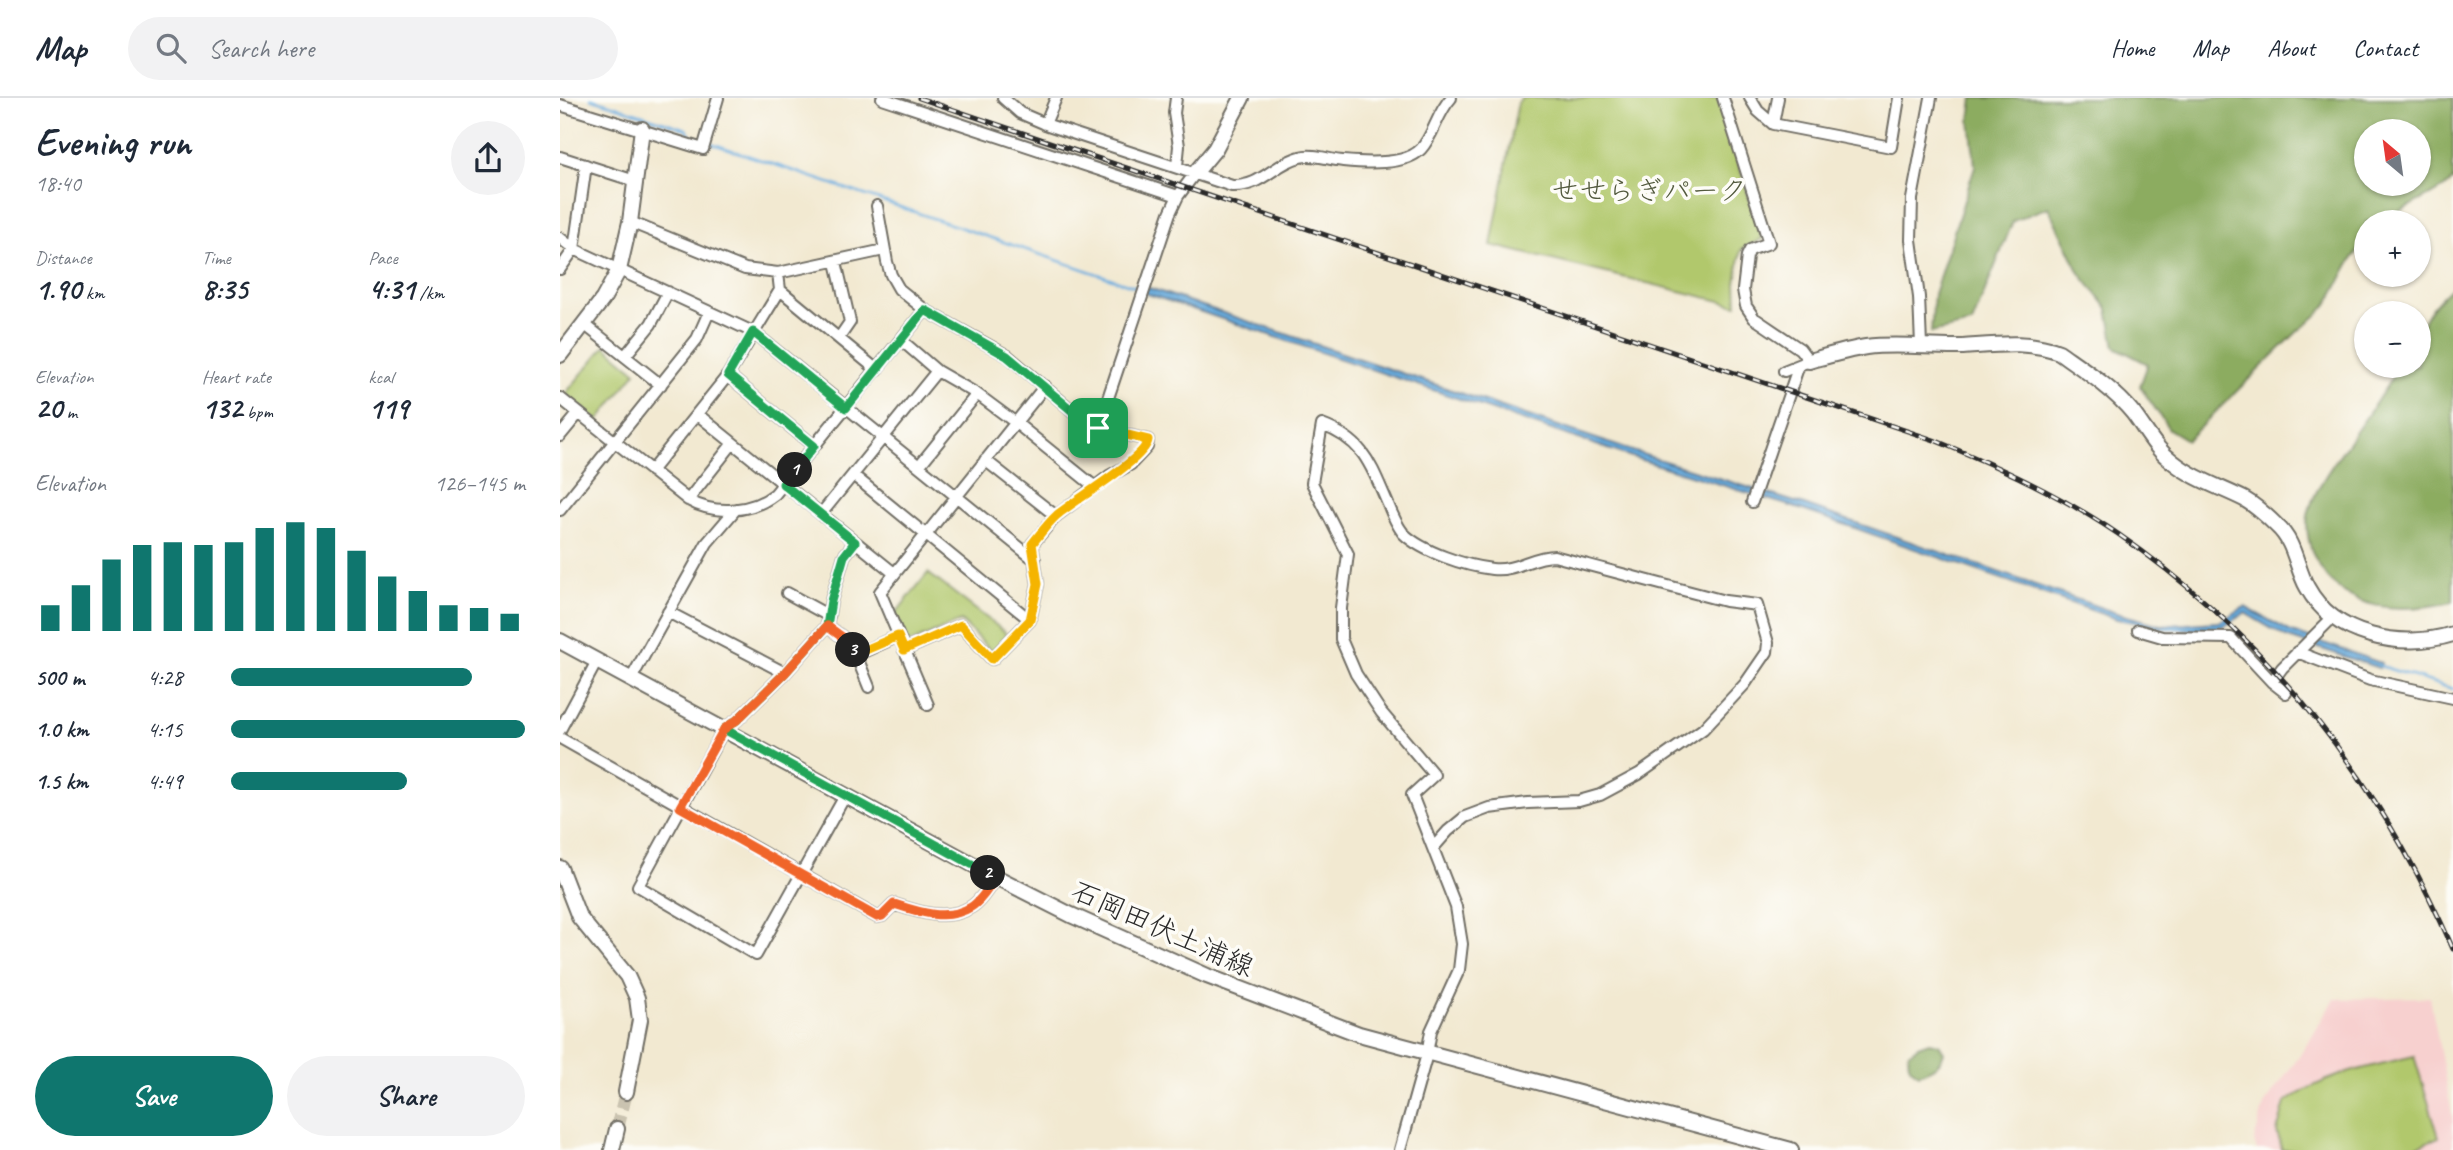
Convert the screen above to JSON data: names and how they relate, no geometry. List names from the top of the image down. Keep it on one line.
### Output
{"streets":{"main road":["石岡田伏土浦線"]},"parks":["せせらぎパーク"],"north":"top left","page":{"header":"Map","search":"Search here","nav":["Home","Map","About","Contact"],"heading":["Evening run","18:40"],"map_buttons":["+","−"],"stats":[["Distance","1.90 km"],["Time","8:35"],["Pace","4:31 /km"],["Elevation","20 m"],["Heart rate","132 bpm"],["kcal","119"]],"pins":["1","3","2"],"chart":["Elevation","126–145 m"],"list":[{"name":"500 m","note":"4:28"},{"name":"1.0 km","note":"4:15"},{"name":"1.5 km","note":"4:49"}],"buttons":["Save","Share"]}}
